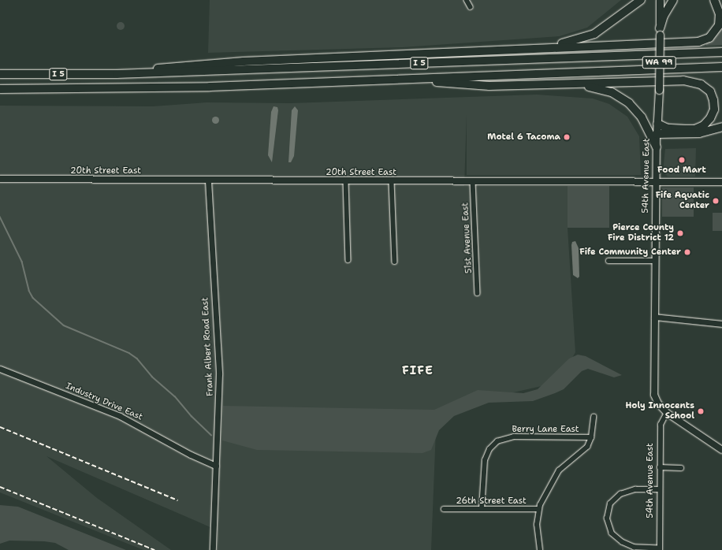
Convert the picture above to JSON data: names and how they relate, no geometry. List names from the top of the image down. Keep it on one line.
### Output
{"streets":{"highway":["I 5"],"main road":["WA 99","20th Street East","54th Avenue East"],"street":["51st Avenue East","Frank Albert Road East","Industry Drive East","Berry Lane East","26th Street East"]},"crossings":[["20th Street East","54th Avenue East"],["20th Street East","51st Avenue East"],["20th Street East","Frank Albert Road East"],["Frank Albert Road East","Industry Drive East"],["Berry Lane East","26th Street East"]],"districts":["FIFE"],"places":["Motel 6 Tacoma","Food Mart","Fife Aquatic Center","Pierce County Fire District 12","Fife Community Center","Holy Innocents School"]}
